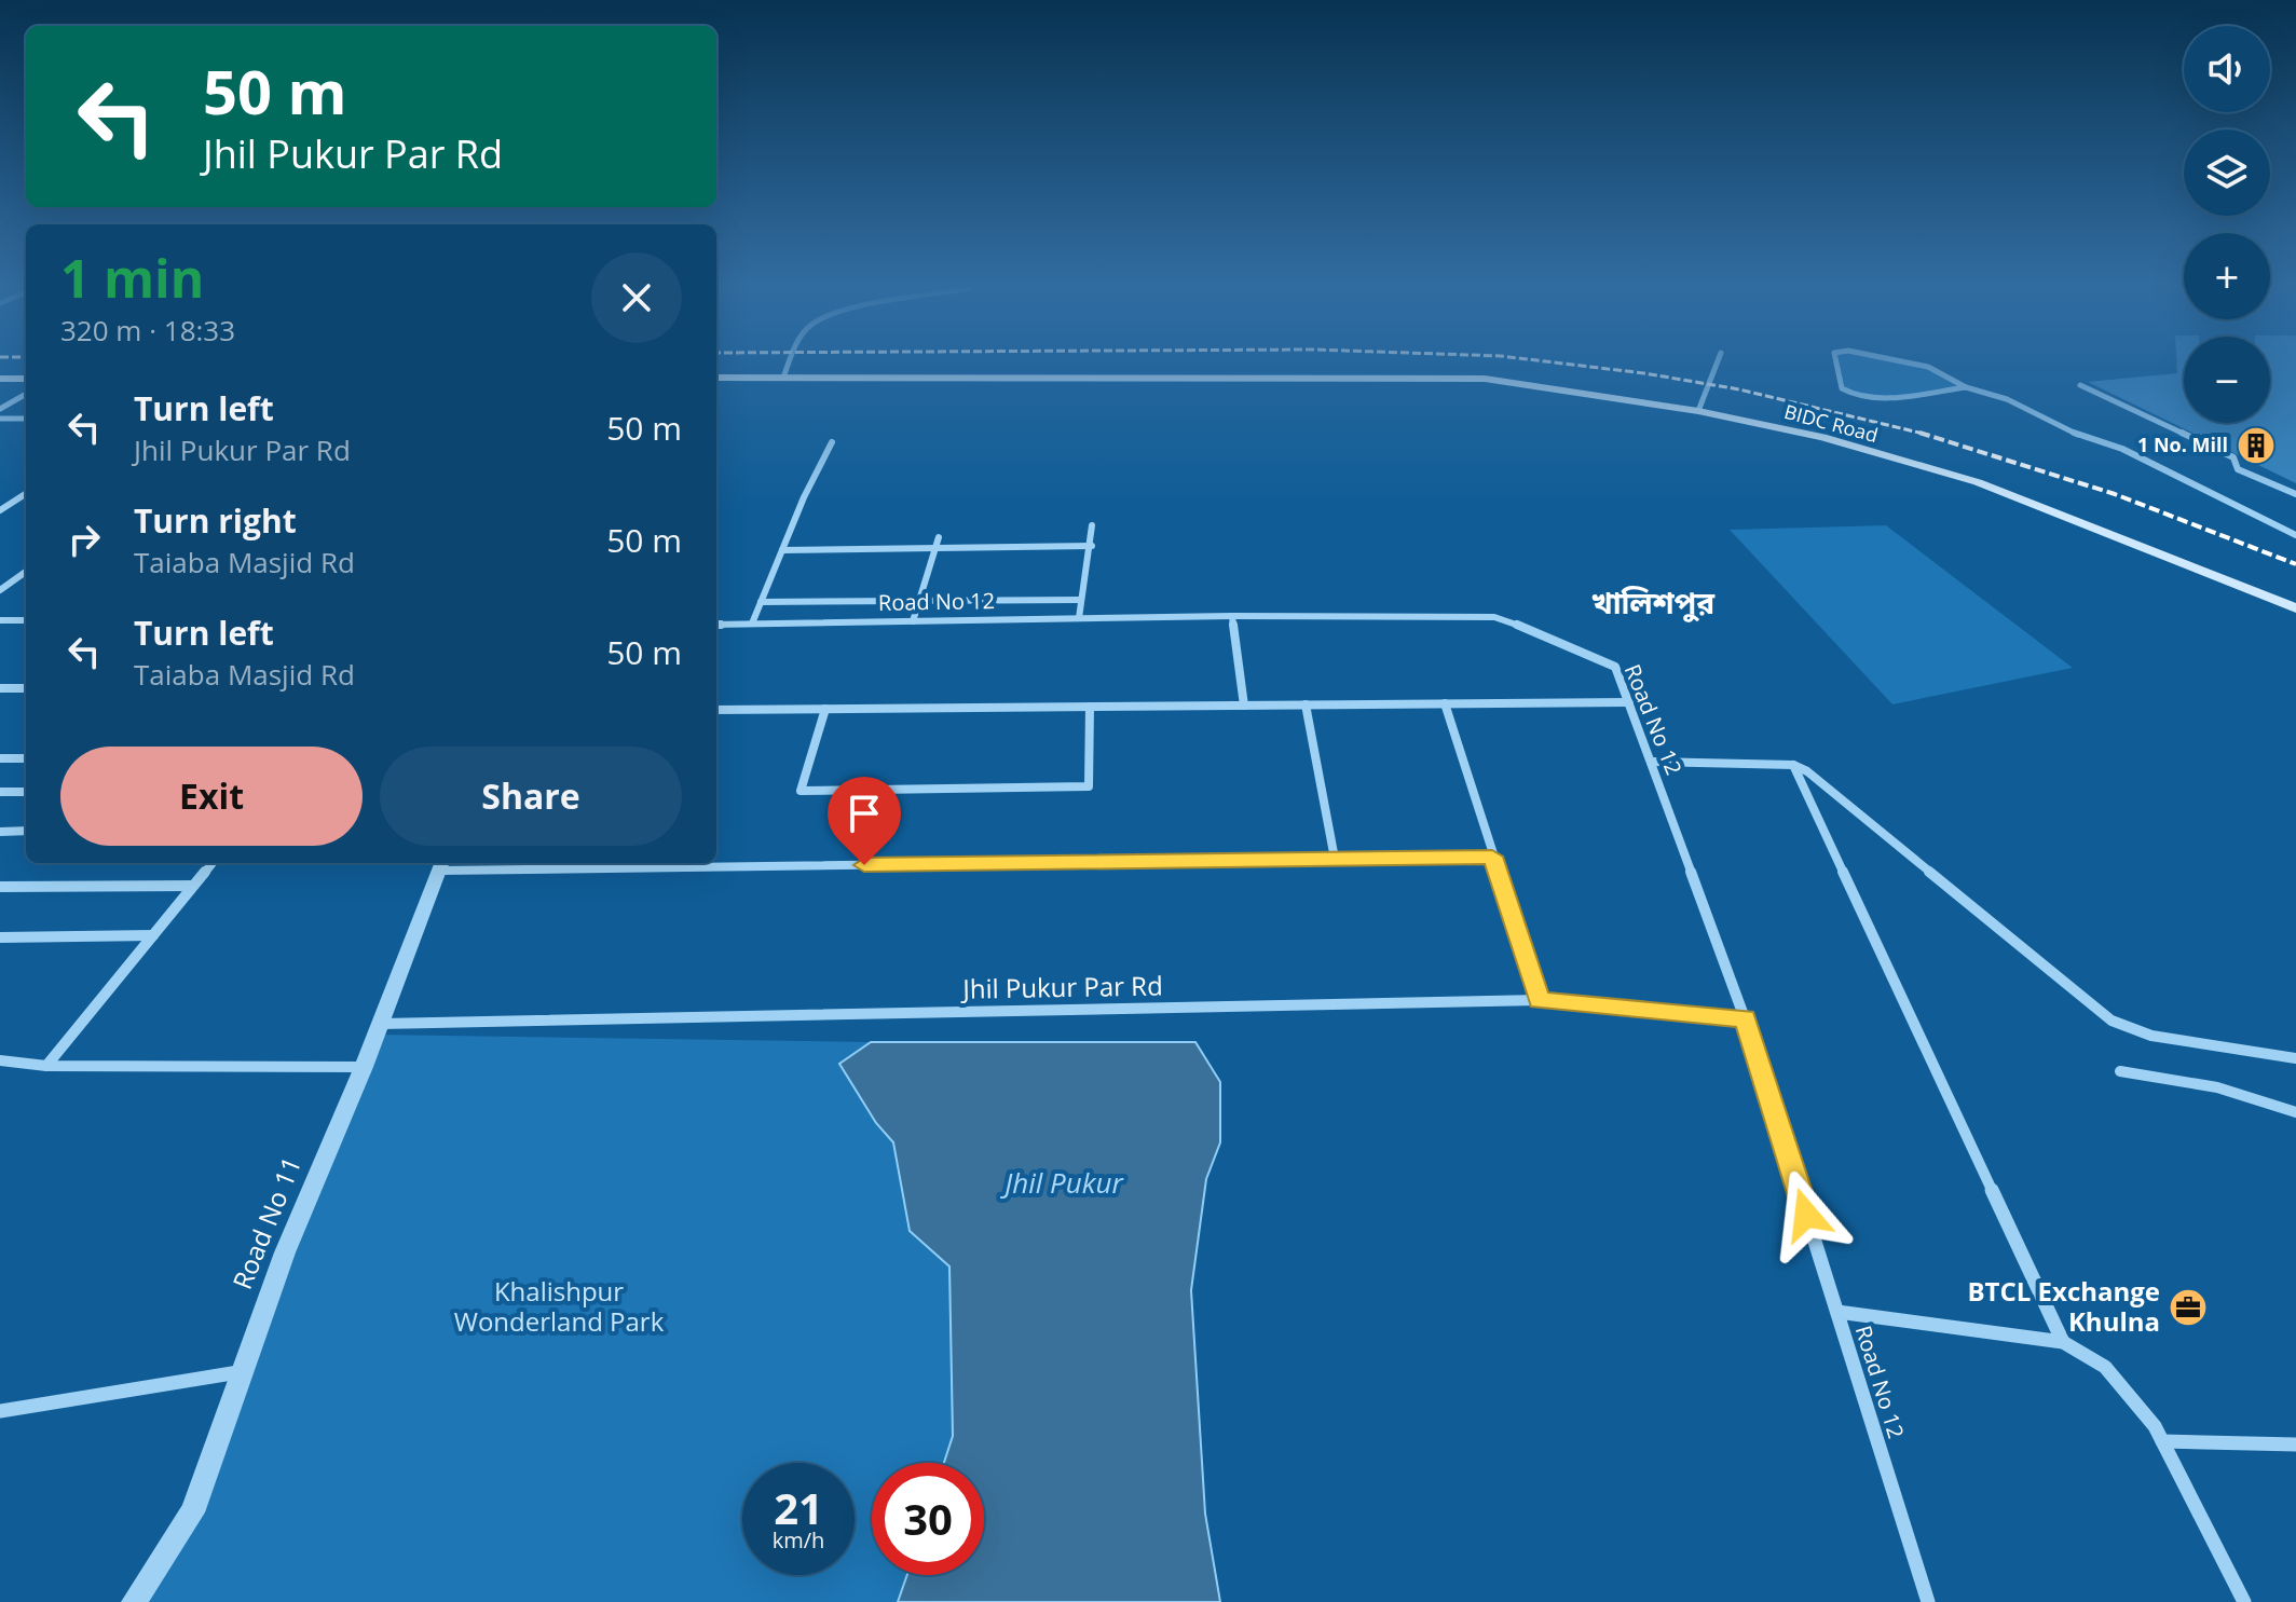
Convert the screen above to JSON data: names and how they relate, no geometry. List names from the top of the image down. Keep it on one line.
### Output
{"streets":{"main road":["BIDC Road"],"street":["Road No 12","Jhil Pukur Par Rd","Road No 11"]},"crossings":[["Road No 12","Jhil Pukur Par Rd"],["Jhil Pukur Par Rd","Road No 11"]],"districts":["খালিশপুর"],"water":["Jhil Pukur"],"parks":["Khalishpur Wonderland Park"],"places":{"building":["1 No. Mill"],"office":["BTCL Exchange Khulna"]},"page":{"map_buttons":["+","−"],"turn":["50 m","Jhil Pukur Par Rd"],"heading":["1 min","320 m · 18:33"],"list":[{"name":"Turn left","note":"Jhil Pukur Par Rd","value":"50 m"},{"name":"Turn right","note":"Taiaba Masjid Rd","value":"50 m"},{"name":"Turn left","note":"Taiaba Masjid Rd","value":"50 m"}],"buttons":["Exit","Share"],"speed":"21 km/h","limit":"30"}}
